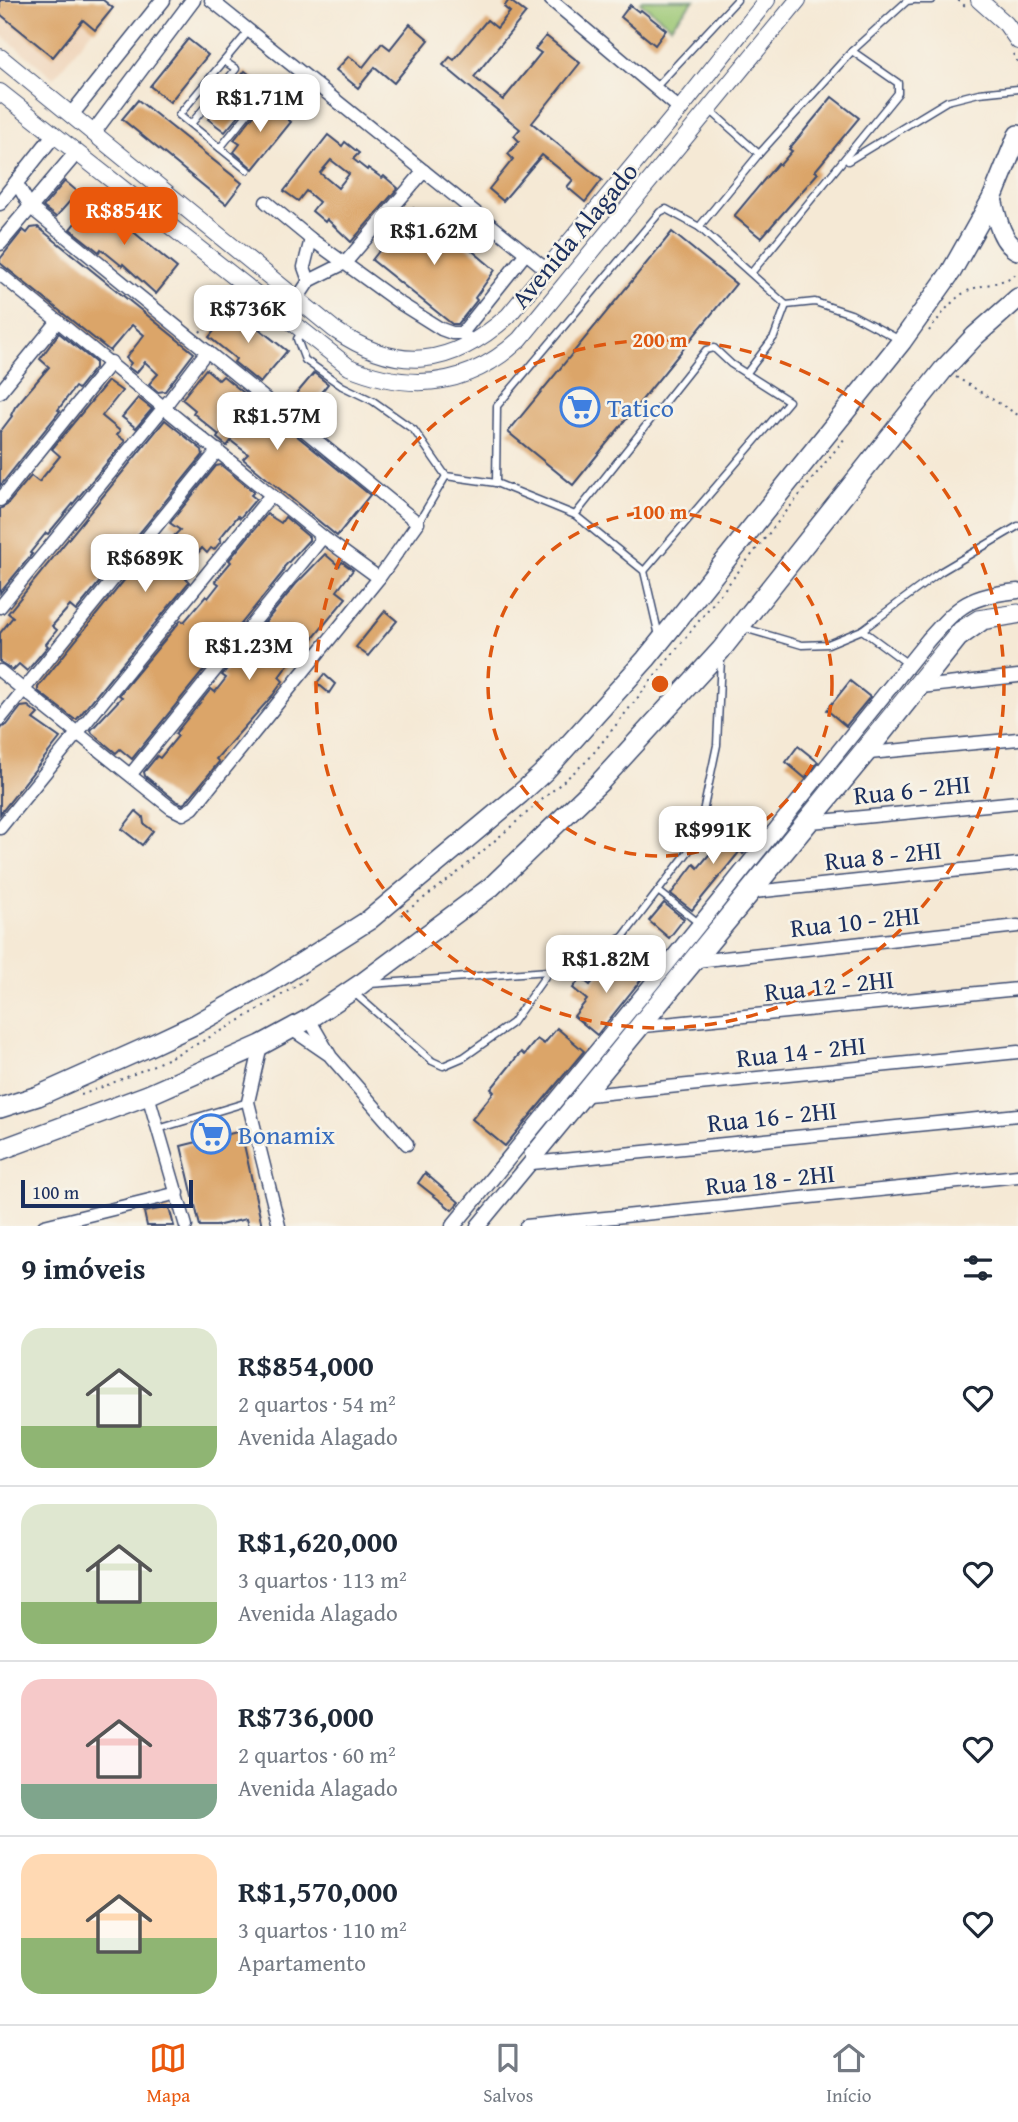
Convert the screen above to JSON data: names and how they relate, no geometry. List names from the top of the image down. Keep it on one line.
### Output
{"streets":{"main road":["Avenida Alagado"],"street":["Rua 6 - 2HI","Rua 8 - 2HI","Rua 10 - 2HI","Rua 12 - 2HI","Rua 14 - 2HI","Rua 16 - 2HI","Rua 18 - 2HI"]},"places":{"supermarket":["Tatico","Bonamix"]},"scale_bar":"100 m","page":{"price":["R$1.71M","R$854K","R$1.62M","R$736K","R$1.57M","R$689K","R$1.23M","R$991K","R$1.82M"],"scale":"100 m","heading":"9 imóveis","list":[{"name":"R$854,000","note":"2 quartos · 54 m² · Avenida Alagado"},{"name":"R$1,620,000","note":"3 quartos · 113 m² · Avenida Alagado"},{"name":"R$736,000","note":"2 quartos · 60 m² · Avenida Alagado"},{"name":"R$1,570,000","note":"3 quartos · 110 m² · Apartamento"}],"tabs":["Mapa","Salvos","Início"]},"rings":["200 m","100 m"]}
